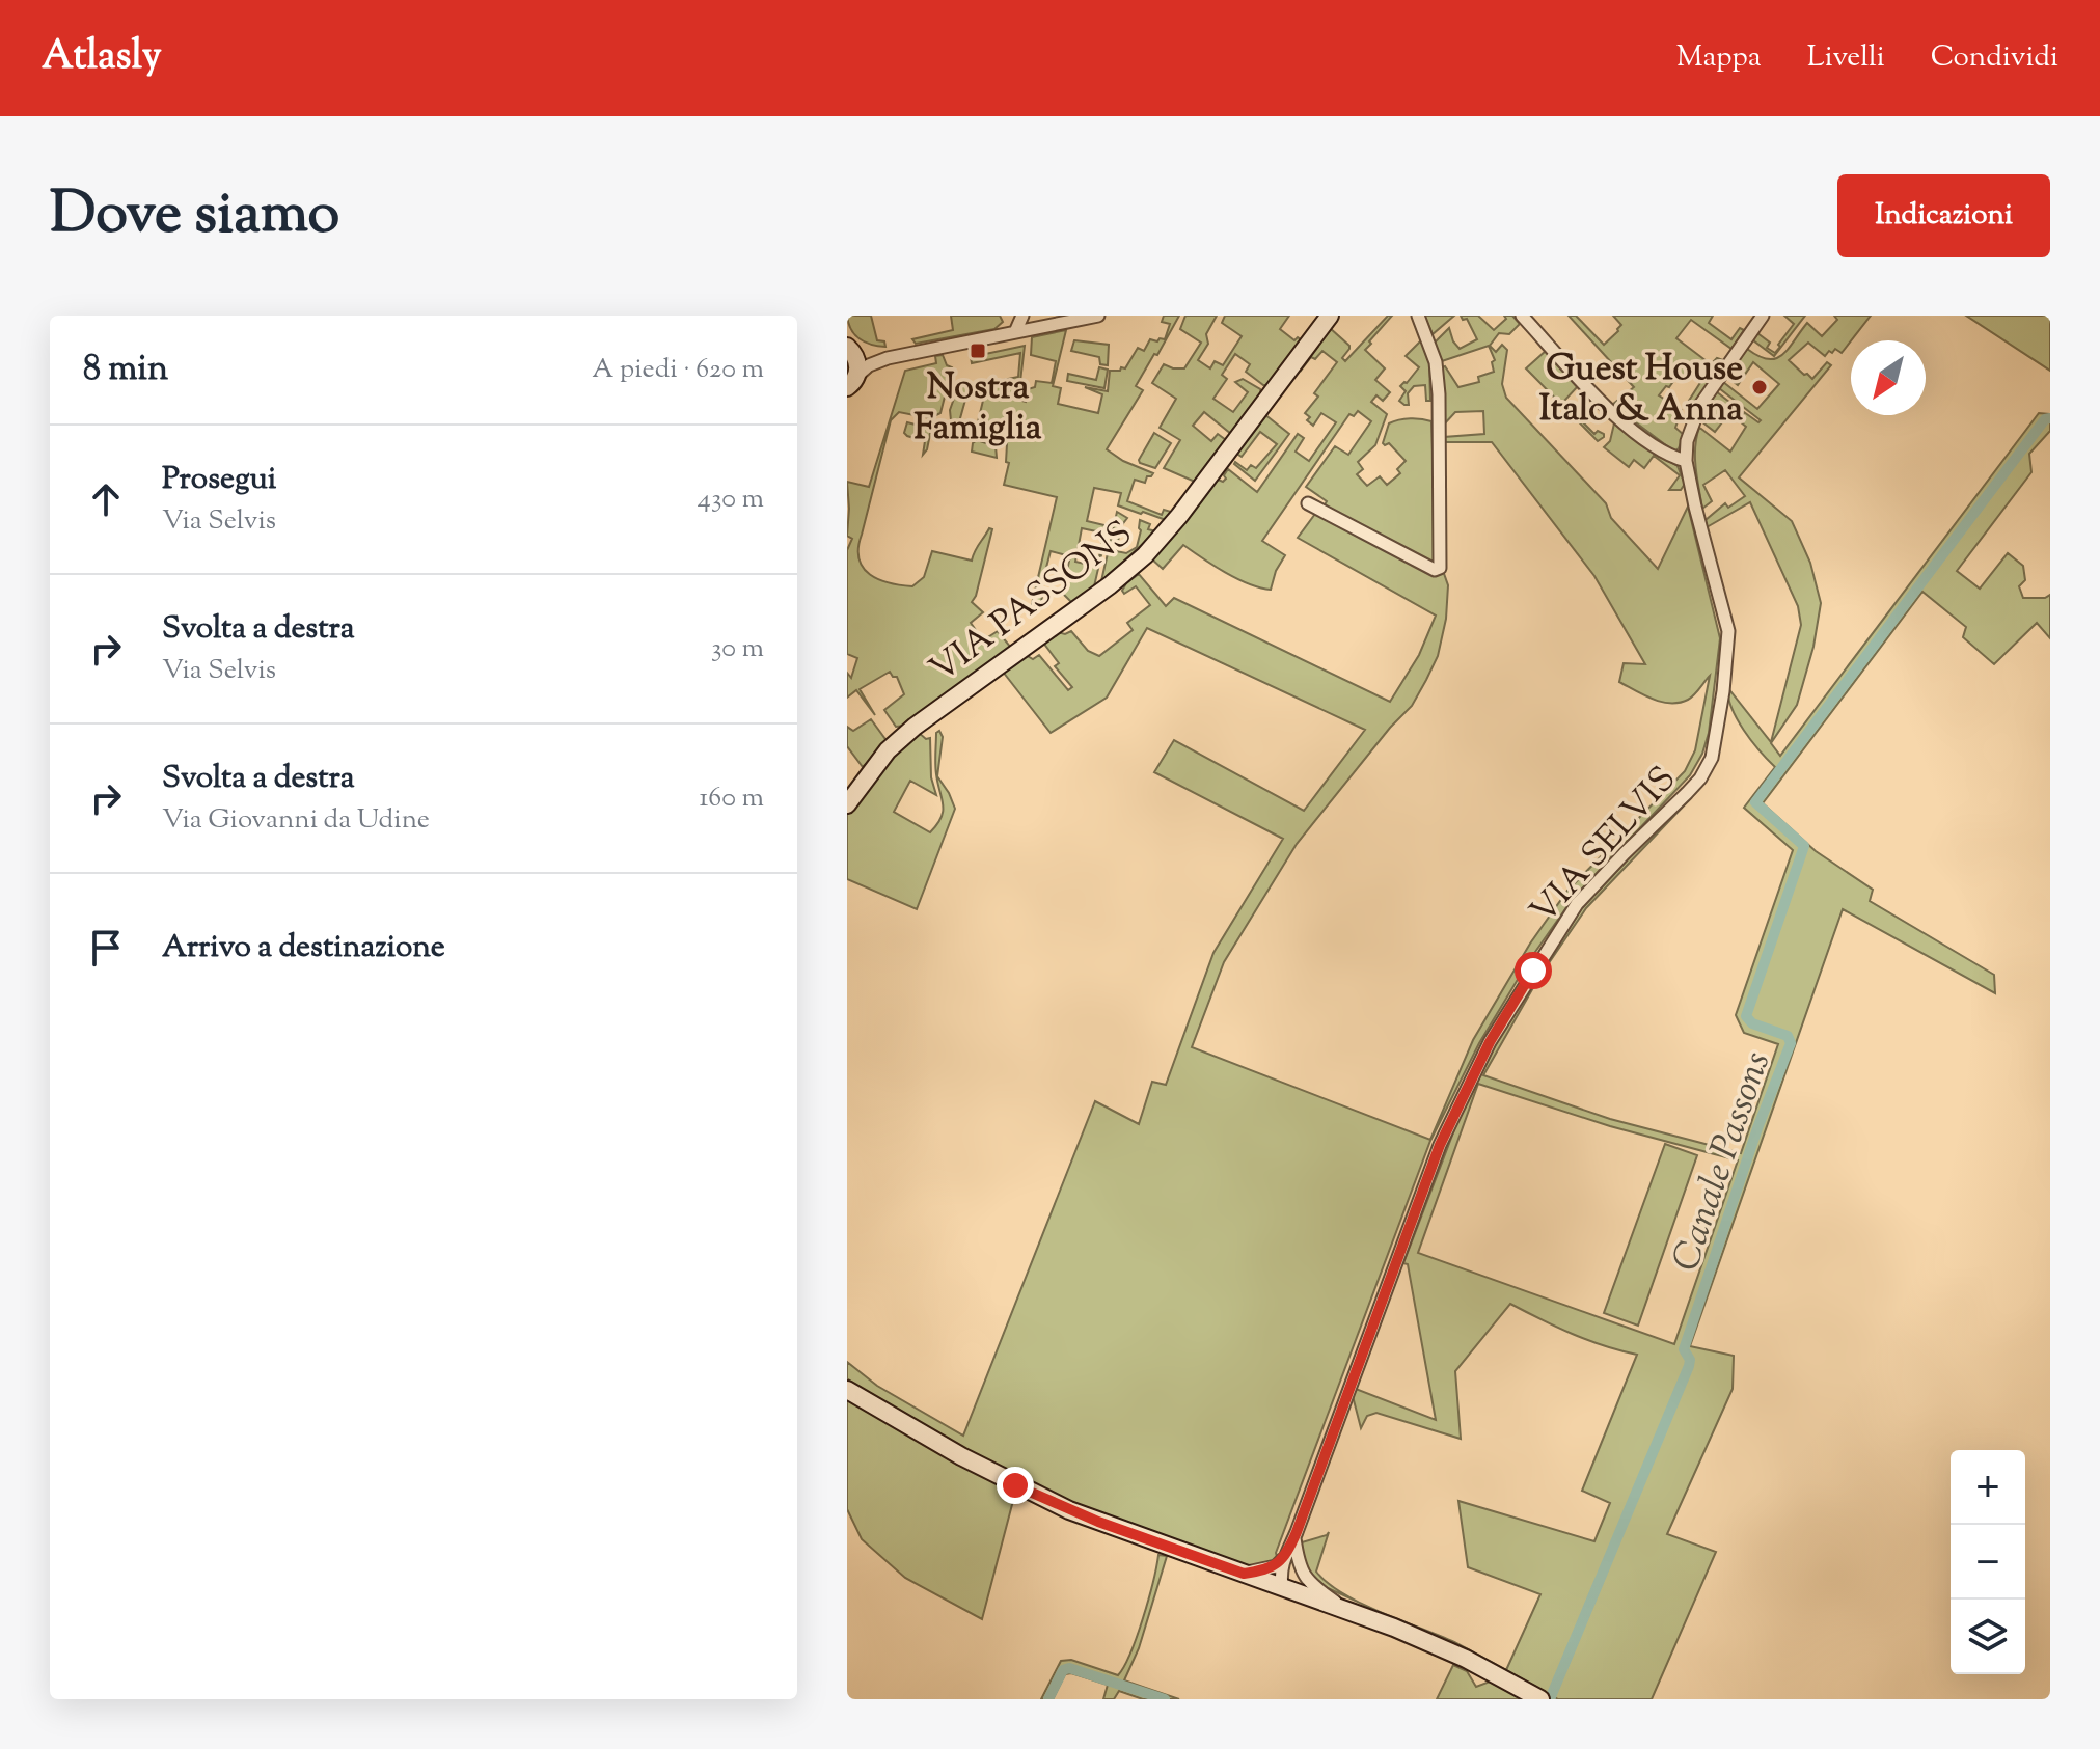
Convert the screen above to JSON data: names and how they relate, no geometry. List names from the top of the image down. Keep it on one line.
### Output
{"streets":{"main road":["VIA PASSONS"],"street":["VIA SELVIS"]},"water":["Canale Passons"],"places":{"transit":["Nostra Famiglia"],"other":["Guest House Italo & Anna"]},"north":"bottom left","page":{"header":"Atlasly","nav":["Mappa","Livelli","Condividi"],"title":"Dove siamo","buttons":"Indicazioni","heading":["8 min","A piedi · 620 m"],"list":[["Prosegui","Via Selvis","430 m"],["Svolta a destra","Via Selvis","30 m"],["Svolta a destra","Via Giovanni da Udine","160 m"],"Arrivo a destinazione"],"map_buttons":["+","−"]}}
